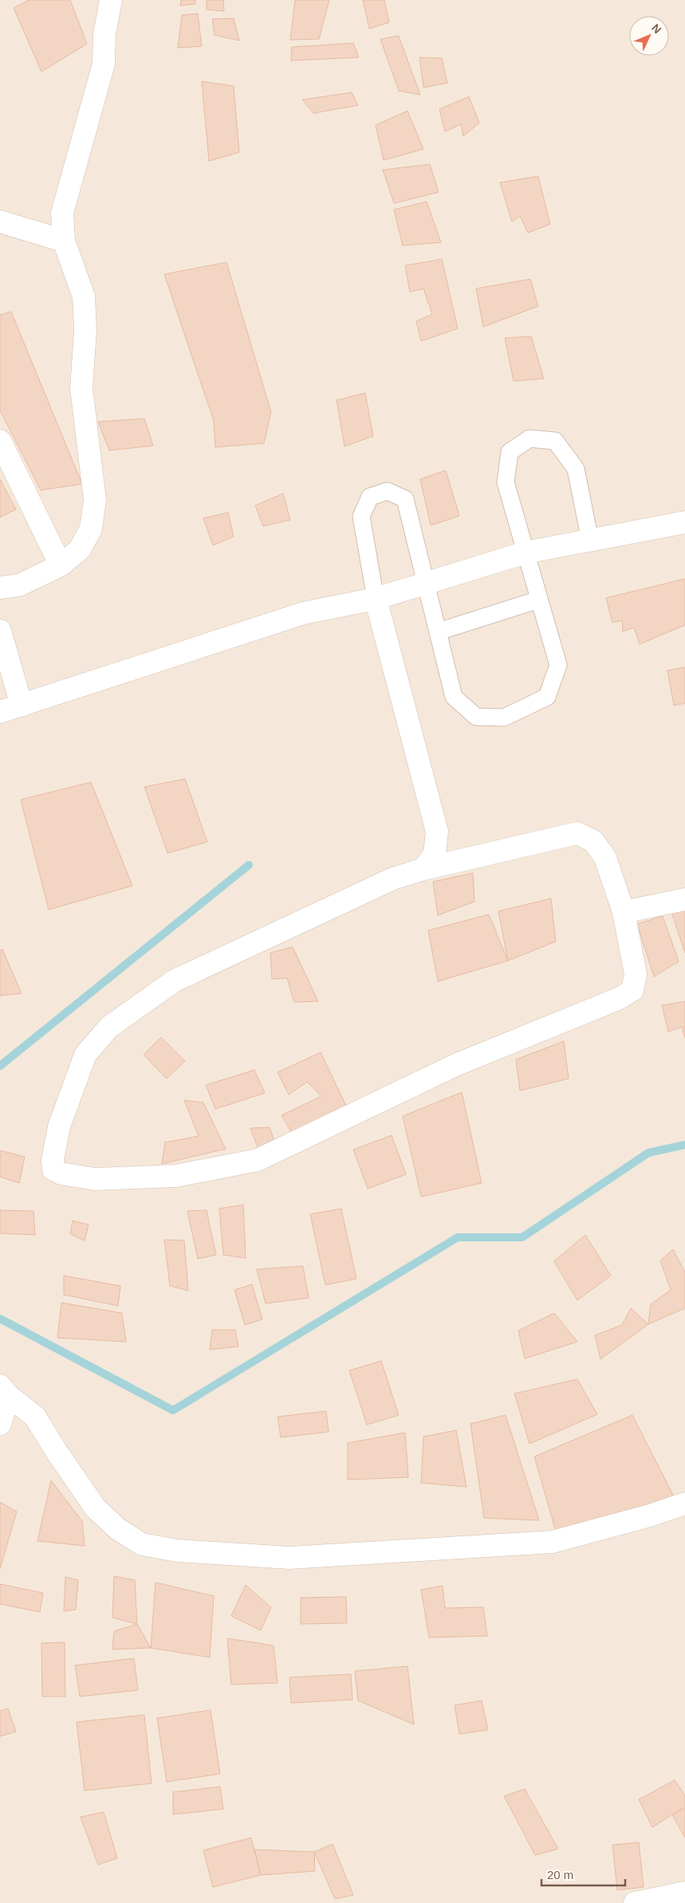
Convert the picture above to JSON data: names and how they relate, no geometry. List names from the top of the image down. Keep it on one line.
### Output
{"scale_bar":"20 m","north":"top right"}
